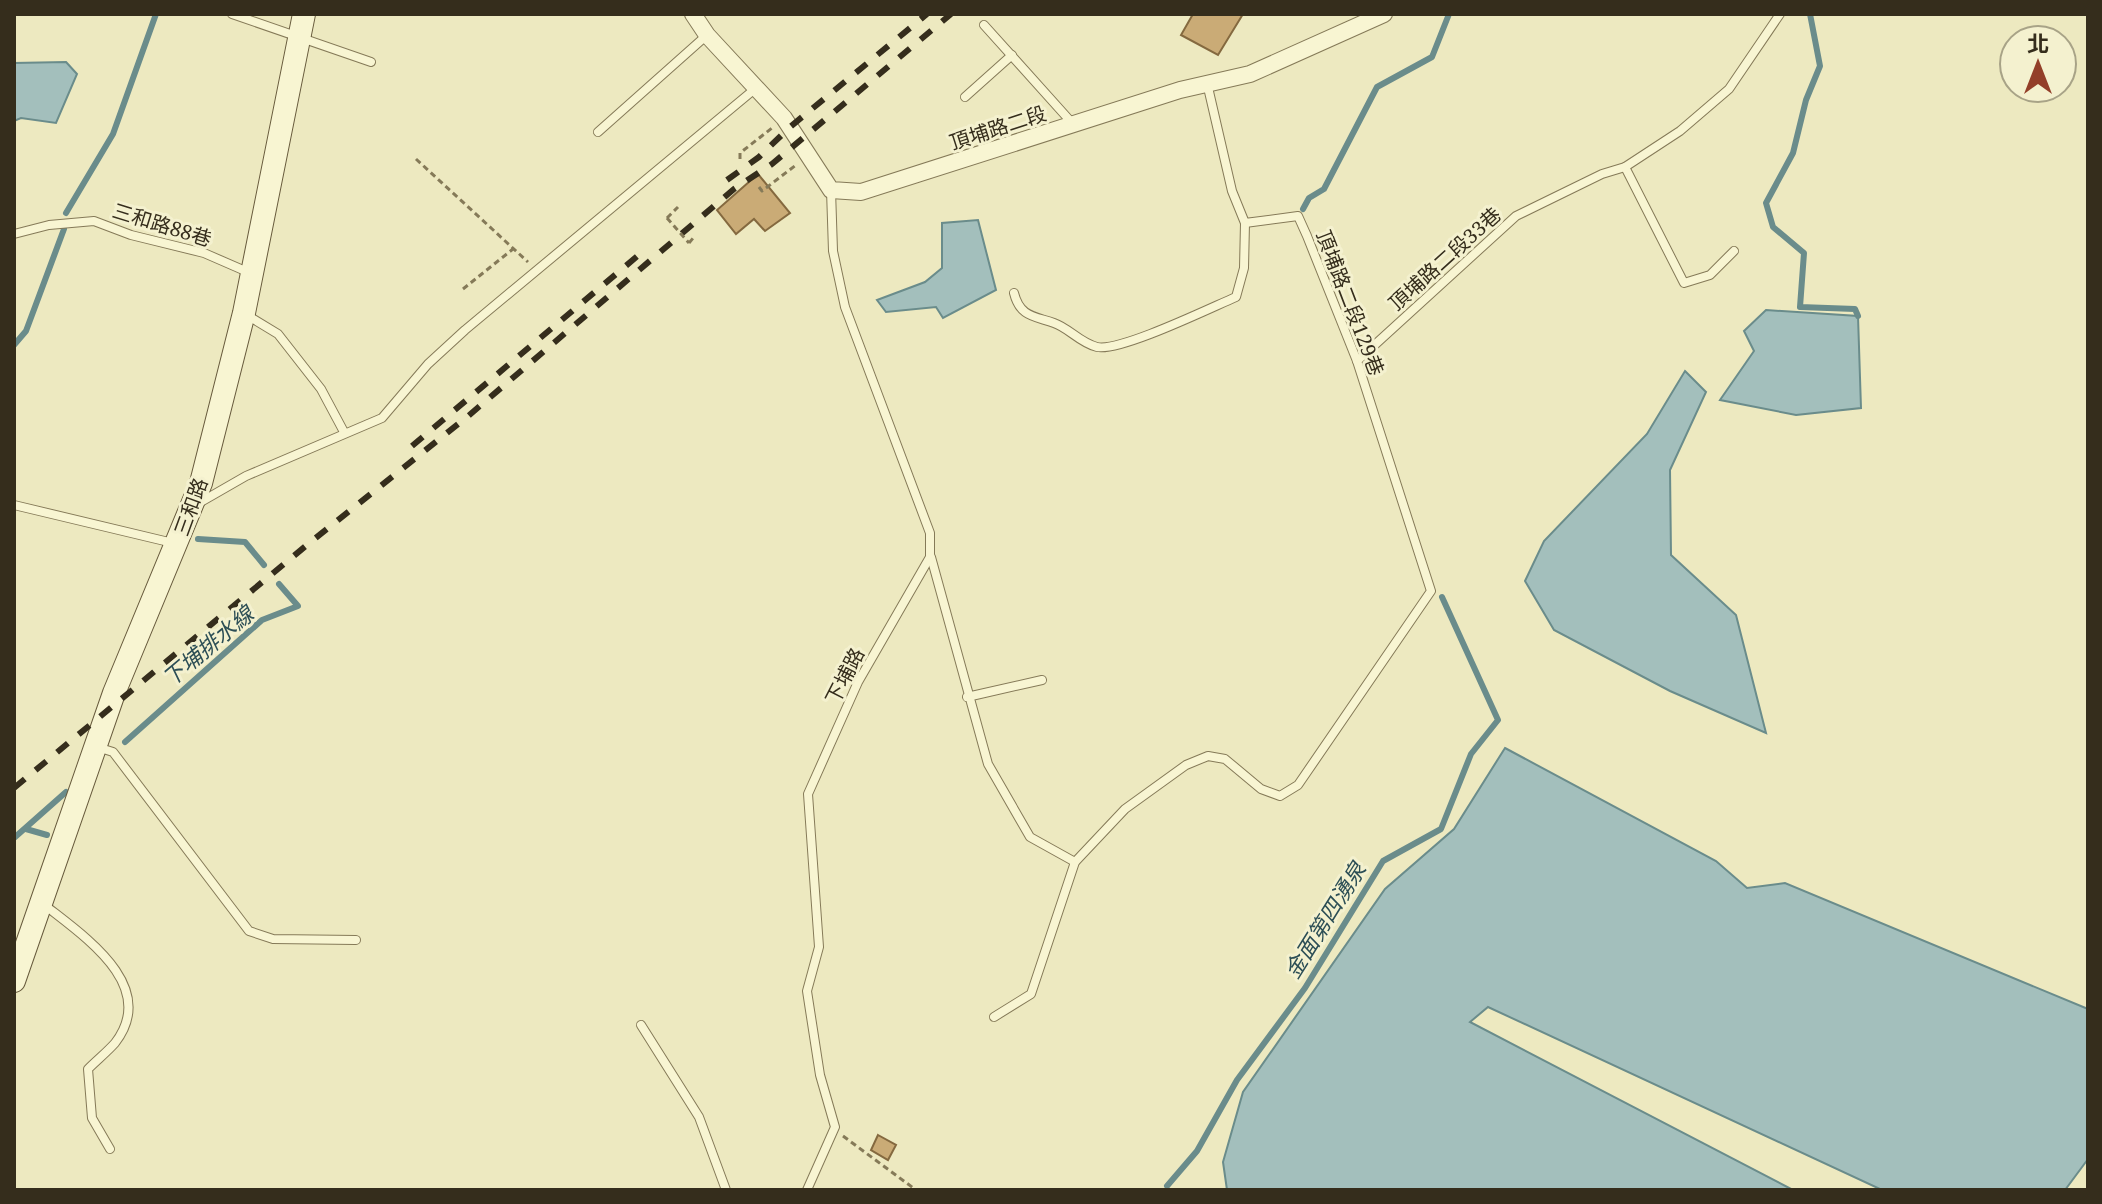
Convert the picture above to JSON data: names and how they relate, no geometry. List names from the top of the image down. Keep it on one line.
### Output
{"streets":{"main road":["三和路"],"street":["頂埔路二段"],"lane":["三和路88巷","頂埔路二段33巷","頂埔路二段129巷","下埔路"]},"crossings":[["三和路88巷","三和路"],["頂埔路二段33巷","頂埔路二段129巷"]],"water":["下埔排水線","金面第四湧泉"],"north":"top"}
